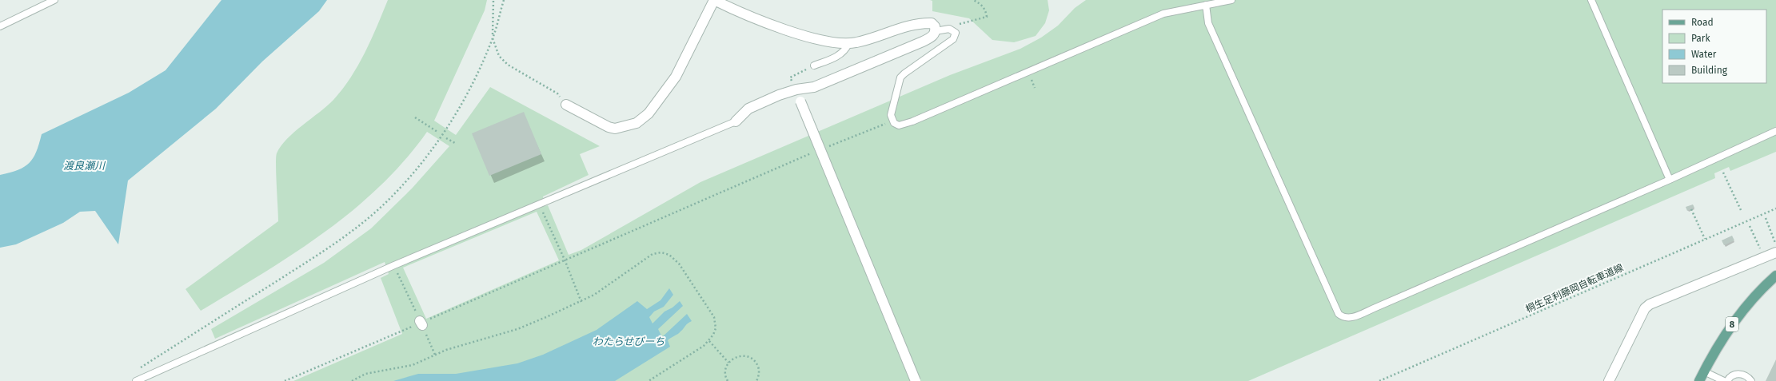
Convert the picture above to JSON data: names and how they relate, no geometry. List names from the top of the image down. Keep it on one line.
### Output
{"streets":{"main road":["8"],"path":["桐生足利藤岡自転車道線"]},"water":["渡良瀬川","わたらせびーち"],"legend":["Road","Park","Water","Building"]}
